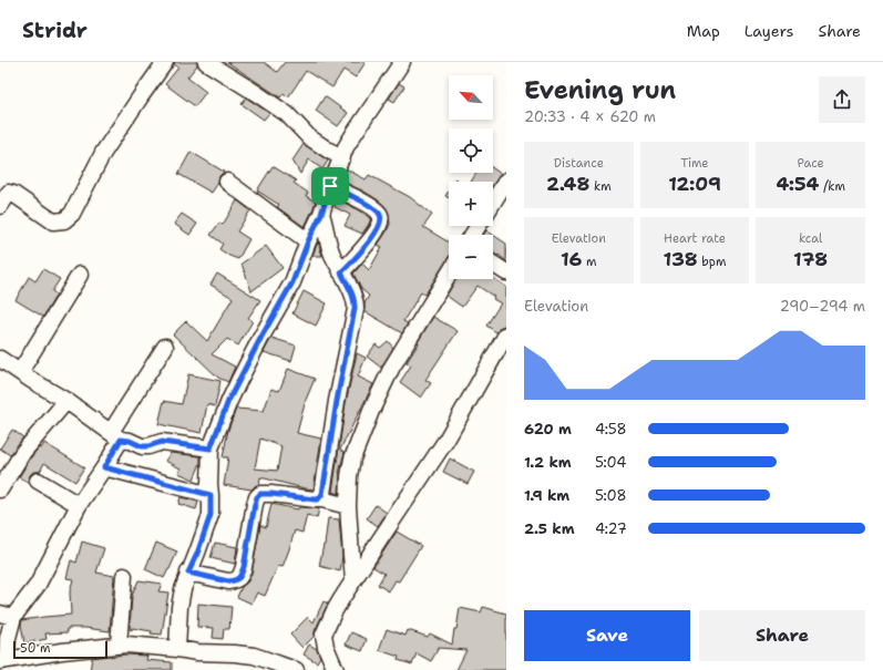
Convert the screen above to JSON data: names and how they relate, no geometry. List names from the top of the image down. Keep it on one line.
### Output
{"scale_bar":"50 m","north":"top left","page":{"header":"Stridr","nav":["Map","Layers","Share"],"heading":["Evening run","20:33 · 4 × 620 m"],"map_buttons":["+","−"],"stats":[["Distance","2.48 km"],["Time","12:09"],["Pace","4:54 /km"],["Elevation","16 m"],["Heart rate","138 bpm"],["kcal","178"]],"chart":["Elevation","290–294 m"],"list":[{"name":"620 m","note":"4:58"},{"name":"1.2 km","note":"5:04"},{"name":"1.9 km","note":"5:08"},{"name":"2.5 km","note":"4:27"}],"buttons":["Save","Share"],"scale":"50 m"}}
